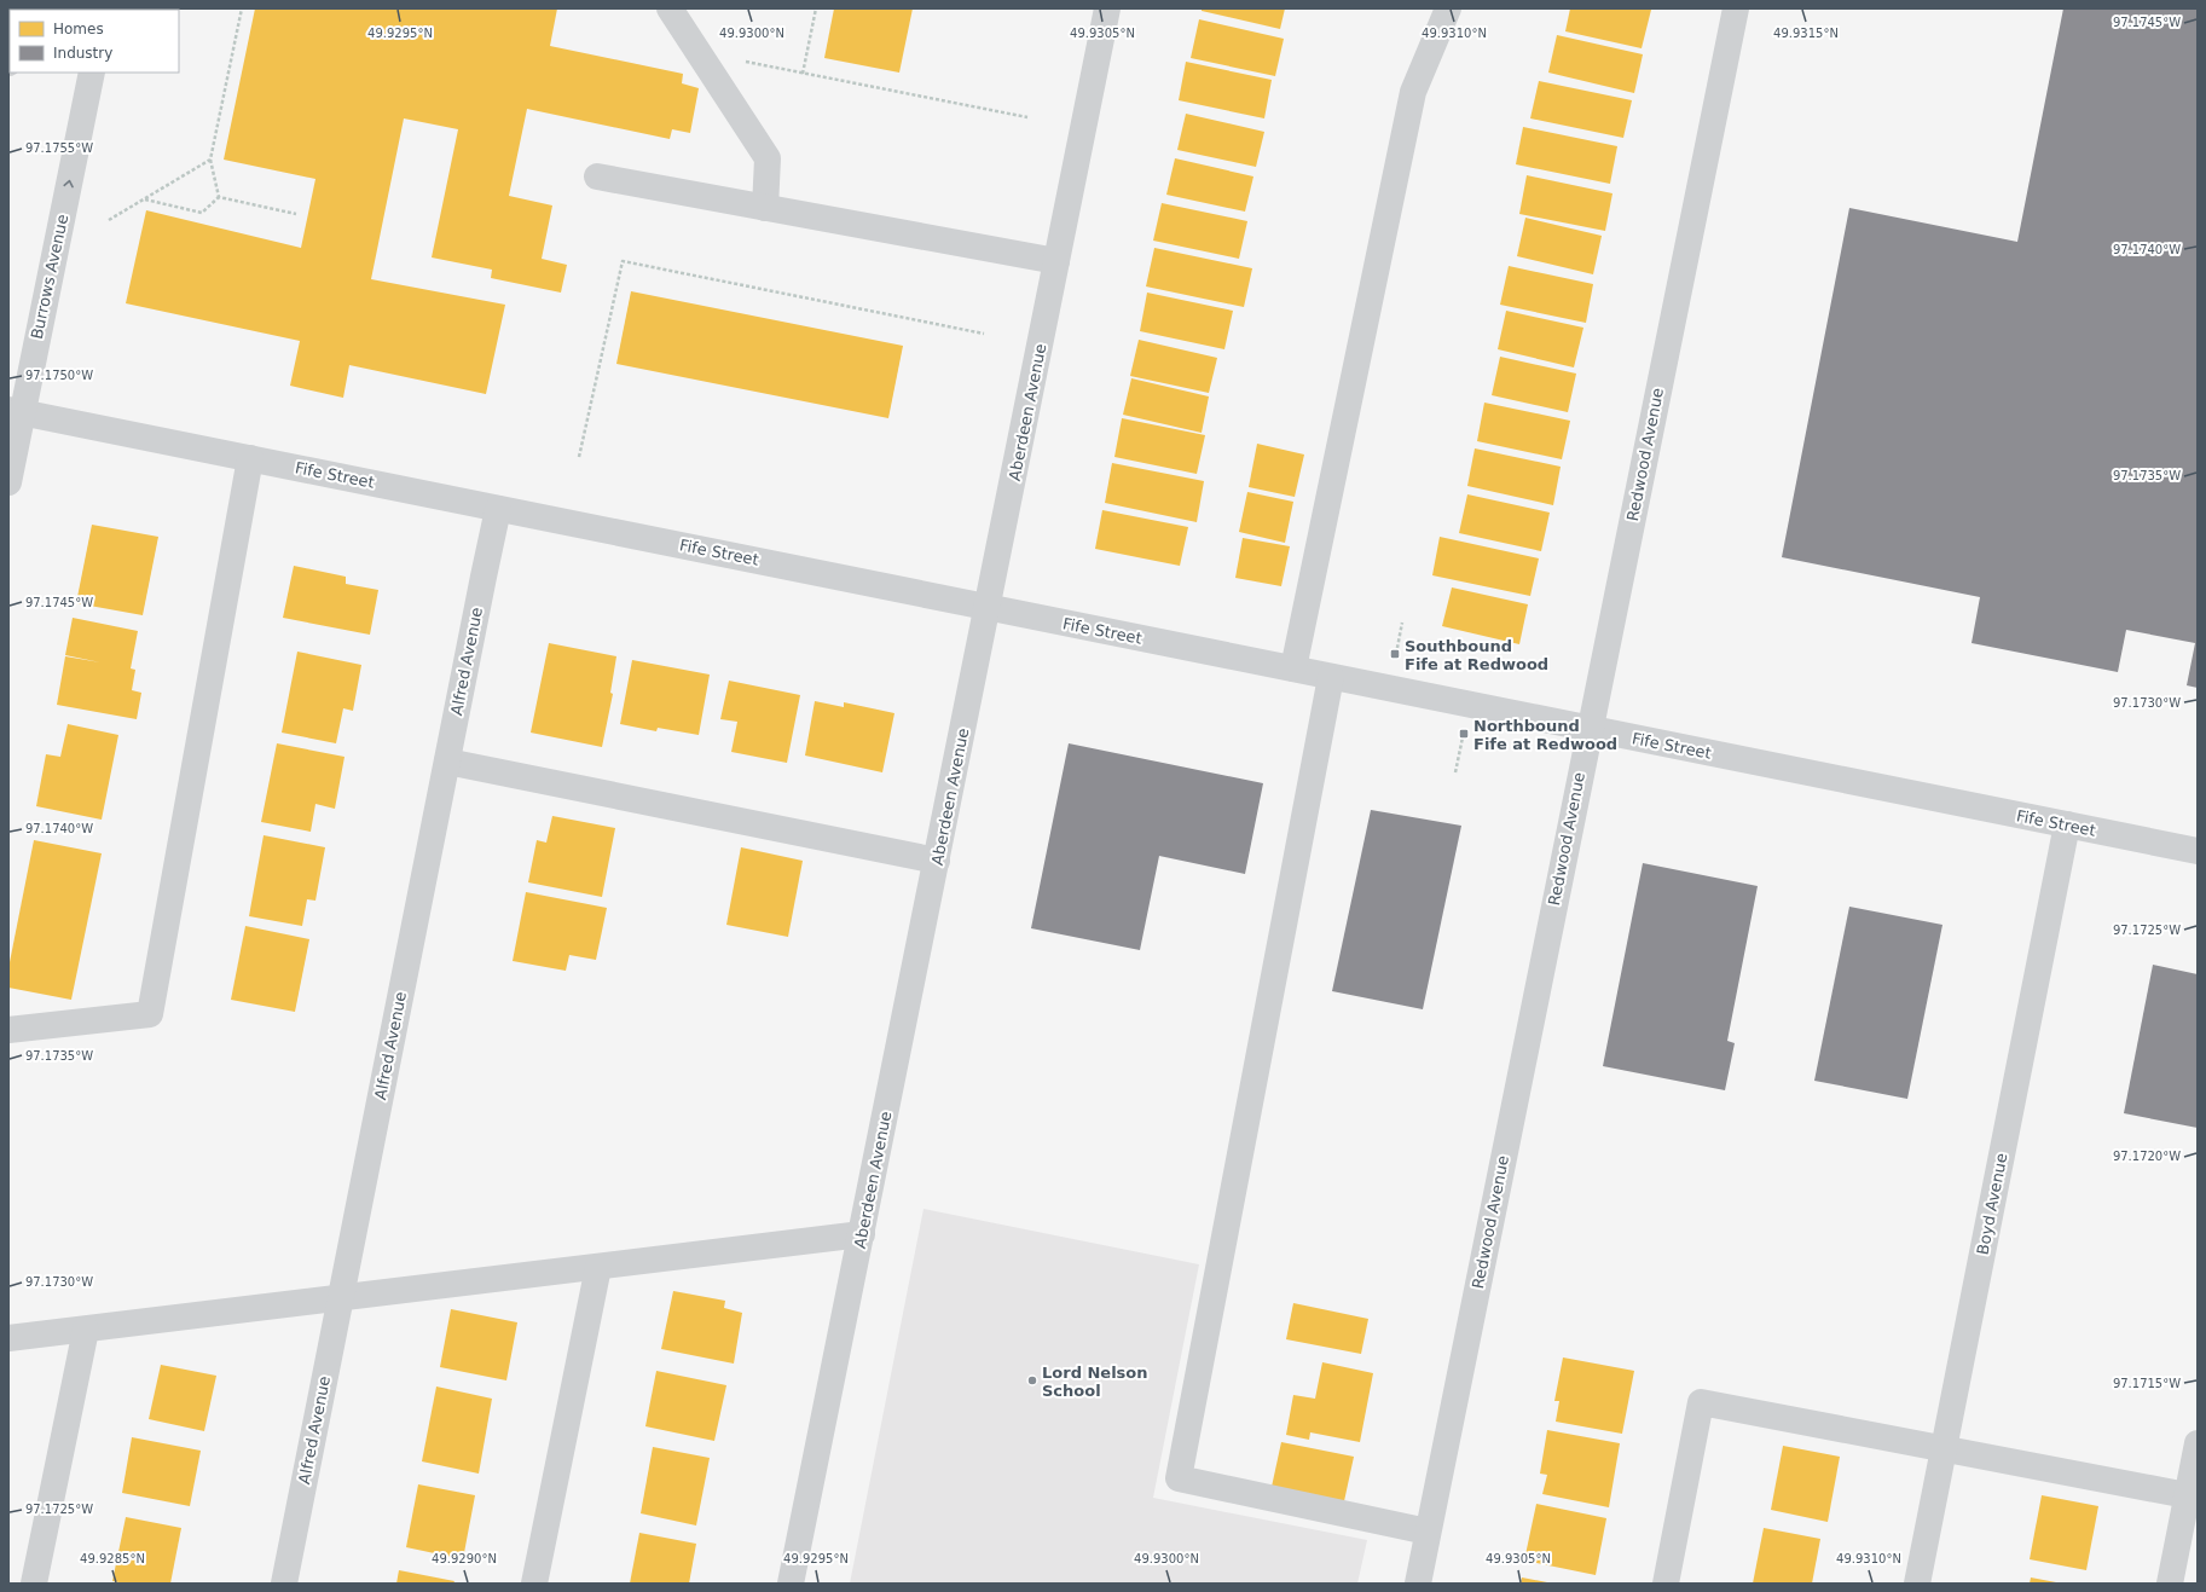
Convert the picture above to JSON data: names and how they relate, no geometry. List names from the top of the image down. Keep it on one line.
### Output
{"streets":{"street":["Burrows Avenue","Aberdeen Avenue","Redwood Avenue","Fife Street","Alfred Avenue","Boyd Avenue"]},"crossings":[["Burrows Avenue","Fife Street"],["Aberdeen Avenue","Fife Street"],["Redwood Avenue","Fife Street"],["Fife Street","Alfred Avenue"],["Fife Street","Boyd Avenue"]],"one_way":["Burrows Avenue"],"places":{"transit":["Southbound Fife at Redwood","Northbound Fife at Redwood"],"other":["Lord Nelson School"]},"legend":["Homes","Industry"],"coordinates":["97.1745°W","49.9295°N","49.9300°N","49.9305°N","49.9310°N","49.9315°N","97.1755°W","97.1740°W","97.1750°W","97.1735°W","97.1730°W","97.1725°W","97.1720°W","97.1715°W","49.9285°N","49.9290°N"]}
